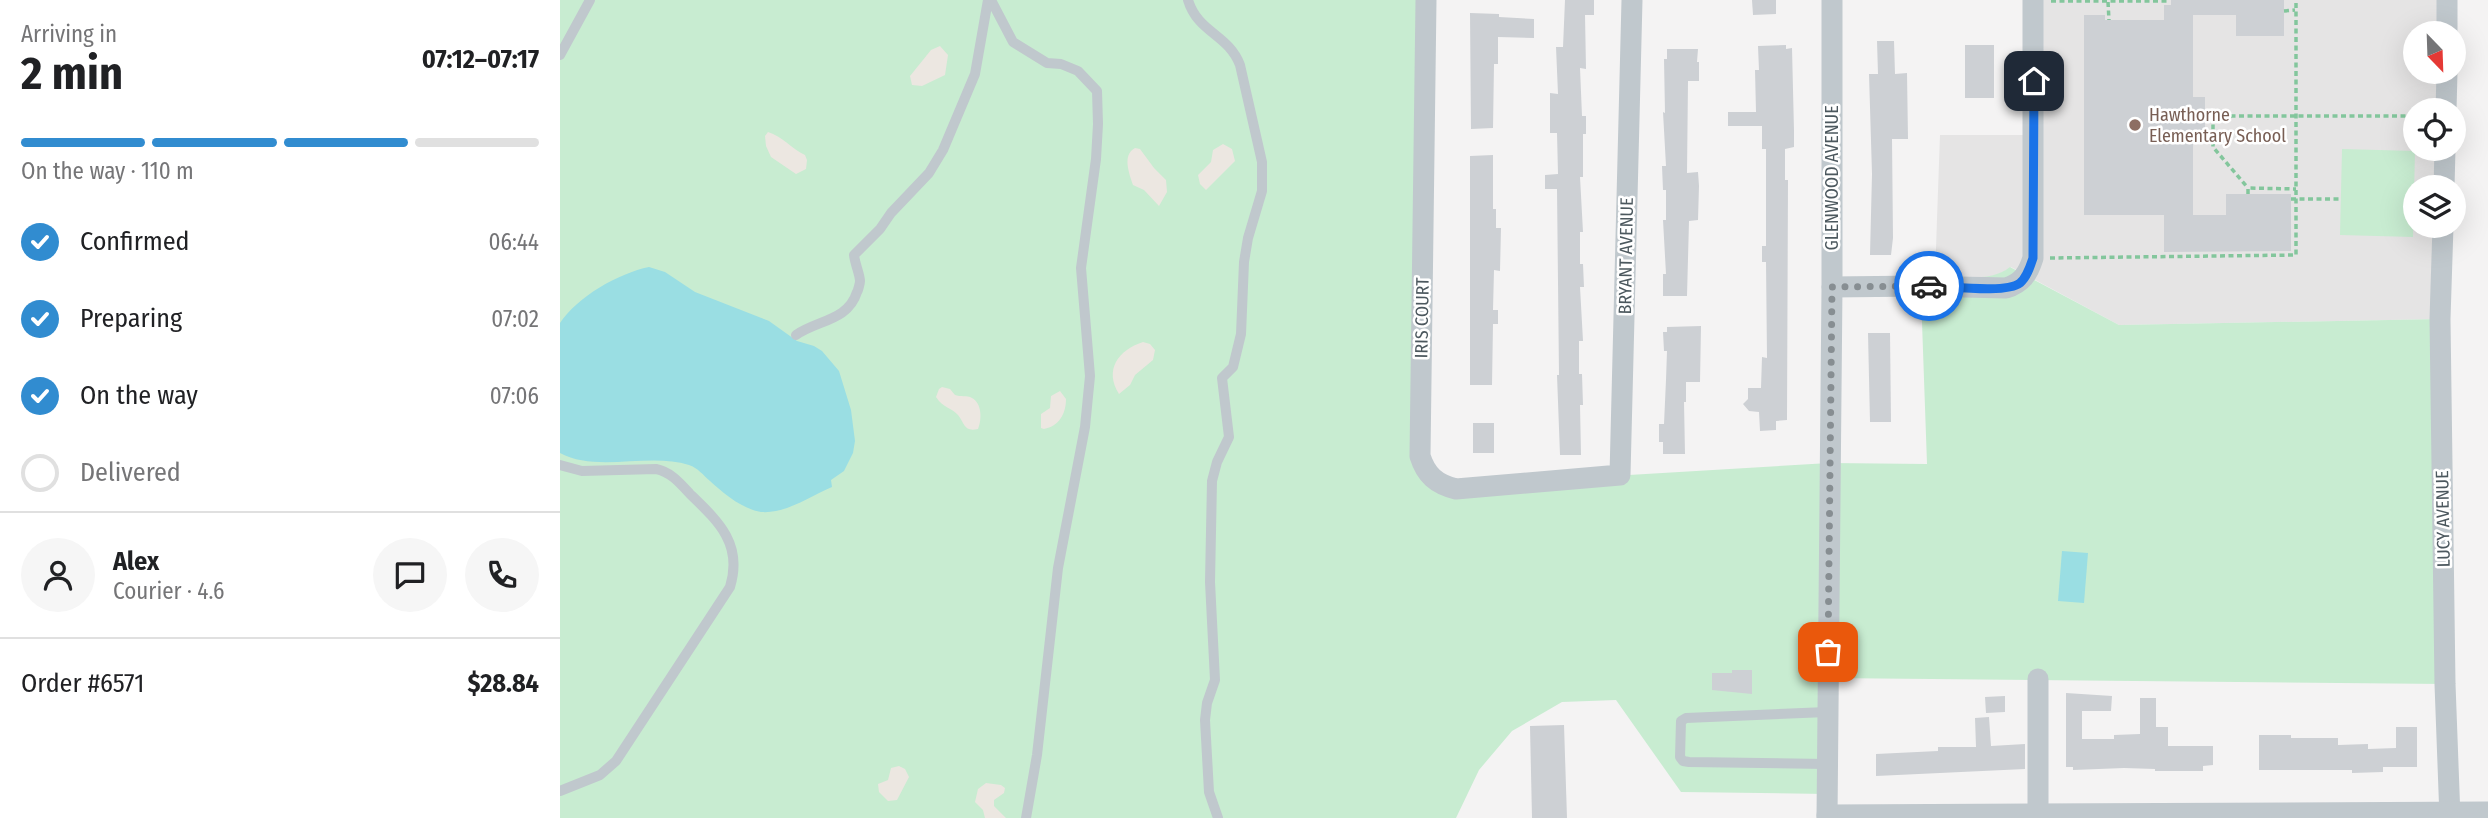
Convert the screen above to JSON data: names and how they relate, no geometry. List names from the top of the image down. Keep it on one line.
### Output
{"streets":{"street":["GLENWOOD AVENUE","BRYANT AVENUE","IRIS COURT","LUCY AVENUE"]},"crossings":[["BRYANT AVENUE","IRIS COURT"]],"places":["Hawthorne Elementary School"],"north":"bottom right","page":{"heading":["2 min","Arriving in","07:12–07:17"],"panel":["Alex","Courier · 4.6","Order #6571","$28.84"],"bar":"On the way · 110 m","list":[["Confirmed","06:44"],["Preparing","07:02"],["On the way","07:06"],"Delivered"]}}
